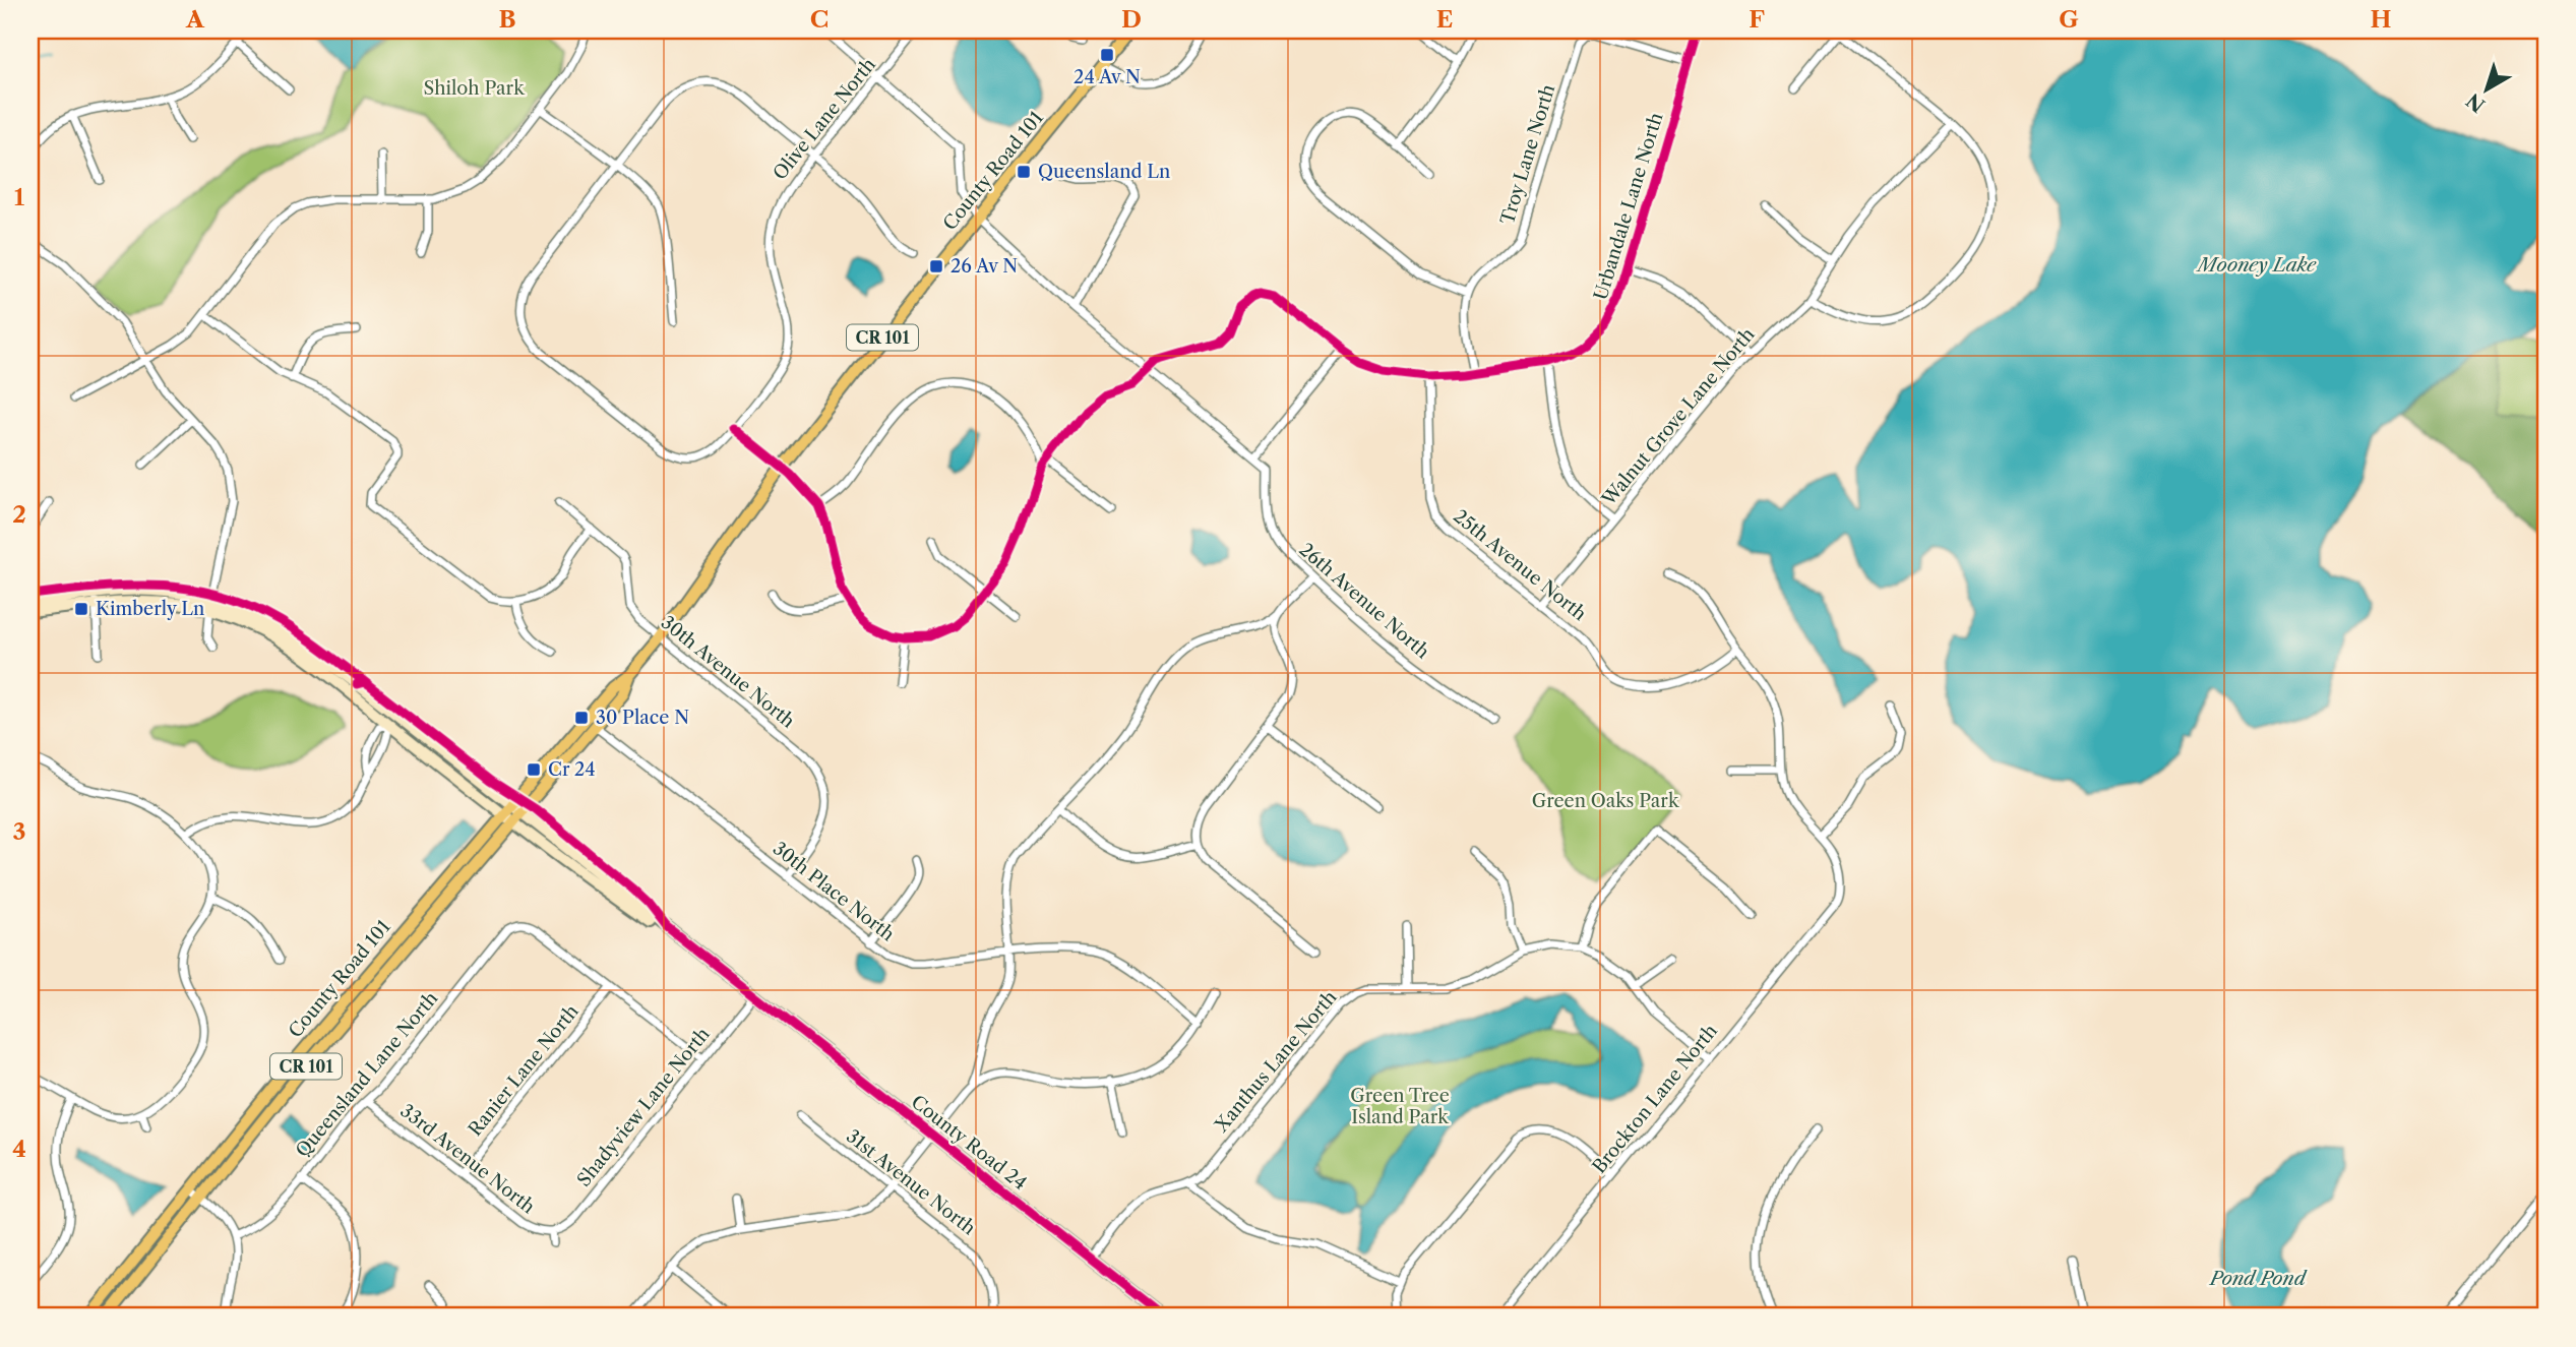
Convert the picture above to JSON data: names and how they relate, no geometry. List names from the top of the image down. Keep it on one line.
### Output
{"streets":{"main road":["County Road 101","CR 101"],"street":["Olive Lane North","Troy Lane North","Urbandale Lane North","Walnut Grove Lane North","25th Avenue North","26th Avenue North","30th Avenue North","30th Place North","Xanthus Lane North","Ranier Lane North","Queensland Lane North","Brockton Lane North","Shadyview Lane North","County Road 24","33rd Avenue North","31st Avenue North"]},"crossings":[["Troy Lane North","Urbandale Lane North"],["County Road 101","26th Avenue North"],["County Road 101","30th Avenue North"],["County Road 101","30th Place North"],["County Road 101","County Road 24"],["Urbandale Lane North","25th Avenue North"],["Walnut Grove Lane North","25th Avenue North"],["30th Avenue North","30th Place North"],["Ranier Lane North","Queensland Lane North"],["Ranier Lane North","33rd Avenue North"],["Queensland Lane North","33rd Avenue North"],["Shadyview Lane North","County Road 24"],["Shadyview Lane North","33rd Avenue North"]],"water":["Mooney Lake","Pond Pond"],"parks":["Shiloh Park","Green Oaks Park","Green Tree Island Park"],"places":{"transit":["24 Av N","Queensland Ln","26 Av N","Kimberly Ln","30 Place N","Cr 24"]},"north":"bottom left","grid":{"columns":["A","B","C","D","E","F","G","H"],"rows":["1","2","3","4"]}}
